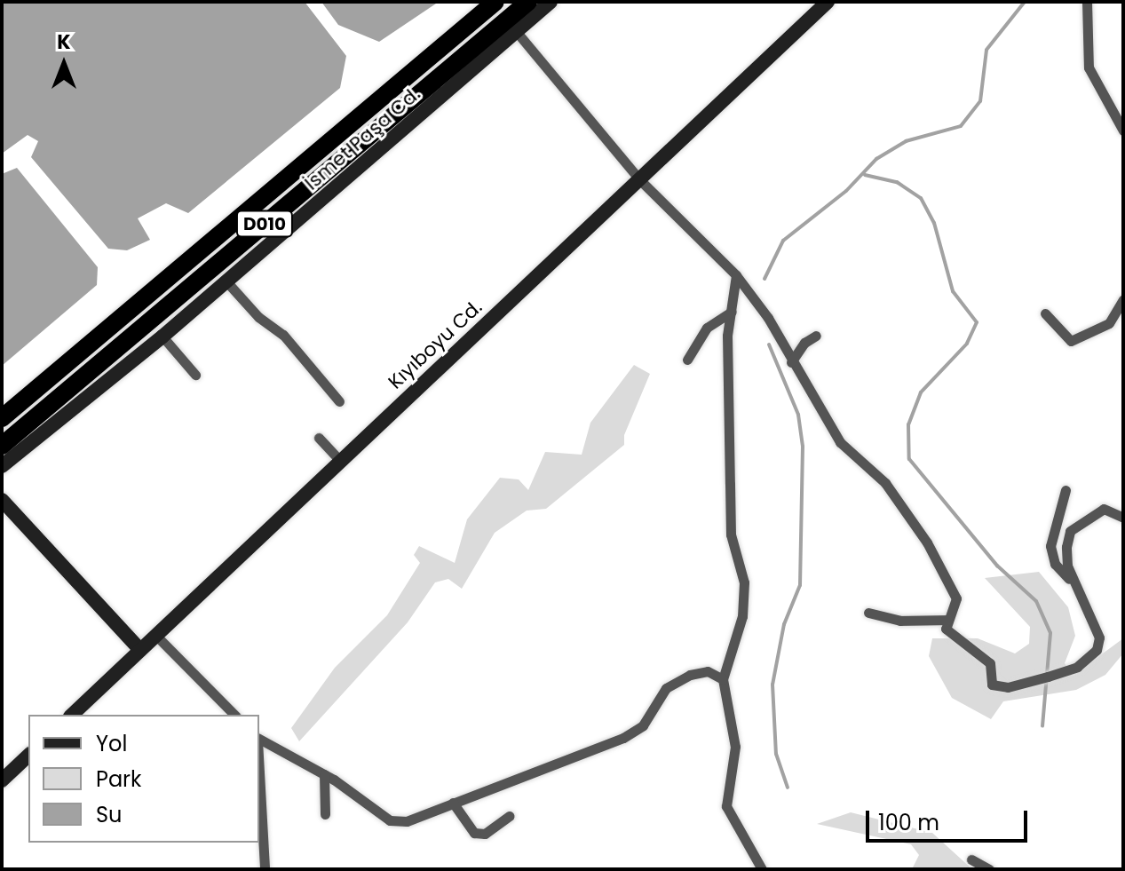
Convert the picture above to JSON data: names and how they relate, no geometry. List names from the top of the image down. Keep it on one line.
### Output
{"streets":{"highway":["D010"],"street":["İsmet Paşa Cd.","Kıyıboyu Cd."]},"legend":["Yol","Park","Su"],"scale_bar":"100 m","north":"top"}
